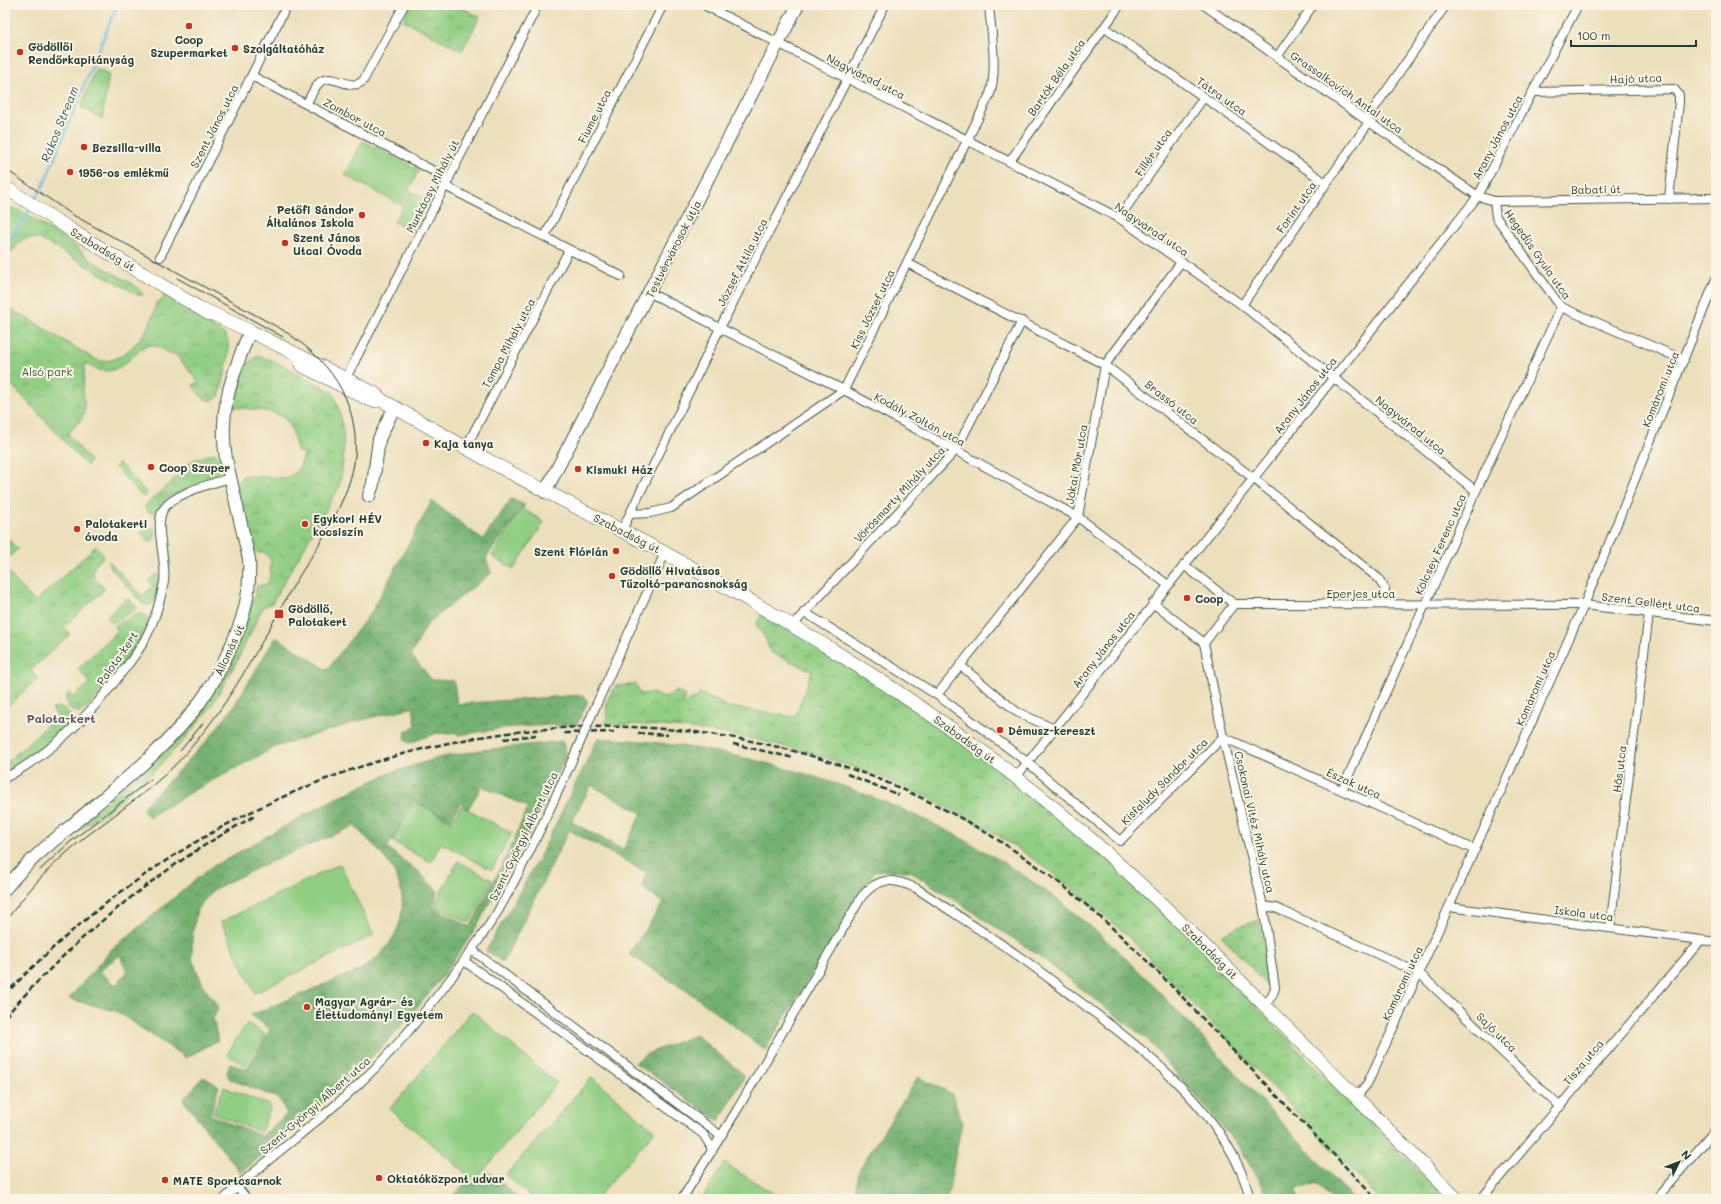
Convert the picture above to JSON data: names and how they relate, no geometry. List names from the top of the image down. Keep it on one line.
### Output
{"streets":{"main road":["Szabadság út","Testvérvárosok útja","Állomás út"],"street":["Nagyvárad utca","Bartók Béla utca","Hajó utca","Grassalkovich Antal utca","Tátra utca","Fiume utca","Zombor utca","Szent János utca","Arany János utca","Fillér utca","Munkácsy Mihály út","Babati út","Forint utca","Hegedűs Gyula utca","József Attila utca","Kiss József utca","Tompa Mihály utca","Komáromi utca","Brassó utca","Kodály Zoltán utca","Jókai Mór utca","Vörösmarty Mihály utca","Kölcsey Ferenc utca","Eperjes utca","Szent Gellért utca","Palota-kert","Hős utca","Kisfaludy Sándor utca","Észak utca","Csokonai Vitéz Mihály utca","Szent-Györgyi Albert utca","Iskola utca","Sajó utca","Tisza utca"]},"crossings":[["Nagyvárad utca","Bartók Béla utca"],["Nagyvárad utca","Arany János utca"],["Nagyvárad utca","Fillér utca"],["Nagyvárad utca","Forint utca"],["Nagyvárad utca","Testvérvárosok útja"],["Nagyvárad utca","József Attila utca"],["Nagyvárad utca","Kiss József utca"],["Nagyvárad utca","Jókai Mór utca"],["Nagyvárad utca","Kölcsey Ferenc utca"],["Bartók Béla utca","Tátra utca"],["Hajó utca","Arany János utca"],["Hajó utca","Babati út"],["Grassalkovich Antal utca","Arany János utca"],["Grassalkovich Antal utca","Babati út"],["Grassalkovich Antal utca","Forint utca"],["Tátra utca","Fillér utca"],["Tátra utca","Forint utca"],["Fiume utca","Zombor utca"],["Zombor utca","Szent János utca"],["Zombor utca","Munkácsy Mihály út"],["Zombor utca","Tompa Mihály utca"],["Arany János utca","Babati út"],["Arany János utca","Szabadság út"],["Arany János utca","Brassó utca"],["Arany János utca","Kodály Zoltán utca"],["Munkácsy Mihály út","Szabadság út"],["Babati út","Hegedűs Gyula utca"],["Szabadság út","Testvérvárosok útja"],["Szabadság út","József Attila utca"],["Szabadság út","Tompa Mihály utca"],["Szabadság út","Komáromi utca"],["Szabadság út","Jókai Mór utca"],["Szabadság út","Vörösmarty Mihály utca"],["Szabadság út","Állomás út"],["Szabadság út","Kisfaludy Sándor utca"],["Szabadság út","Csokonai Vitéz Mihály utca"],["Szabadság út","Szent-Györgyi Albert utca"],["Testvérvárosok útja","Kodály Zoltán utca"],["Hegedűs Gyula utca","Komáromi utca"],["Hegedűs Gyula utca","Kölcsey Ferenc utca"],["József Attila utca","Kiss József utca"],["József Attila utca","Kodály Zoltán utca"],["Kiss József utca","Brassó utca"],["Kiss József utca","Kodály Zoltán utca"],["Komáromi utca","Eperjes utca"],["Komáromi utca","Szent Gellért utca"],["Komáromi utca","Észak utca"],["Komáromi utca","Iskola utca"],["Komáromi utca","Sajó utca"],["Brassó utca","Jókai Mór utca"],["Brassó utca","Vörösmarty Mihály utca"],["Brassó utca","Eperjes utca"],["Kodály Zoltán utca","Jókai Mór utca"],["Kodály Zoltán utca","Vörösmarty Mihály utca"],["Kölcsey Ferenc utca","Eperjes utca"],["Kölcsey Ferenc utca","Észak utca"],["Eperjes utca","Szent Gellért utca"],["Szent Gellért utca","Hős utca"],["Állomás út","Palota-kert"],["Hős utca","Iskola utca"],["Kisfaludy Sándor utca","Észak utca"],["Kisfaludy Sándor utca","Csokonai Vitéz Mihály utca"],["Észak utca","Csokonai Vitéz Mihály utca"],["Csokonai Vitéz Mihály utca","Sajó utca"],["Iskola utca","Tisza utca"],["Sajó utca","Tisza utca"]],"districts":["Palota-kert"],"water":["Rákos Stream"],"parks":["Alsó park"],"places":{"other":["Coop Szupermarket","Szolgáltatóház","Gödöllői Rendőrkapitányság","Bezsilla-villa","1956-os emlékmű","Petőfi Sándor Általános Iskola","Szent János Utcai Óvoda","Kaja tanya","Coop Szuper","Kismuki Ház","Egykori HÉV kocsiszín","Palotakerti óvoda","Szent Flórián","Gödöllő Hivatásos Tűzoltó-parancsnokság","Coop","Démusz-kereszt","Magyar Agrár- és Élettudományi Egyetem","Oktatóközpont udvar","MATE Sportcsarnok"],"transit":["Gödöllő, Palotakert"]},"scale_bar":"100 m","north":"top right"}
